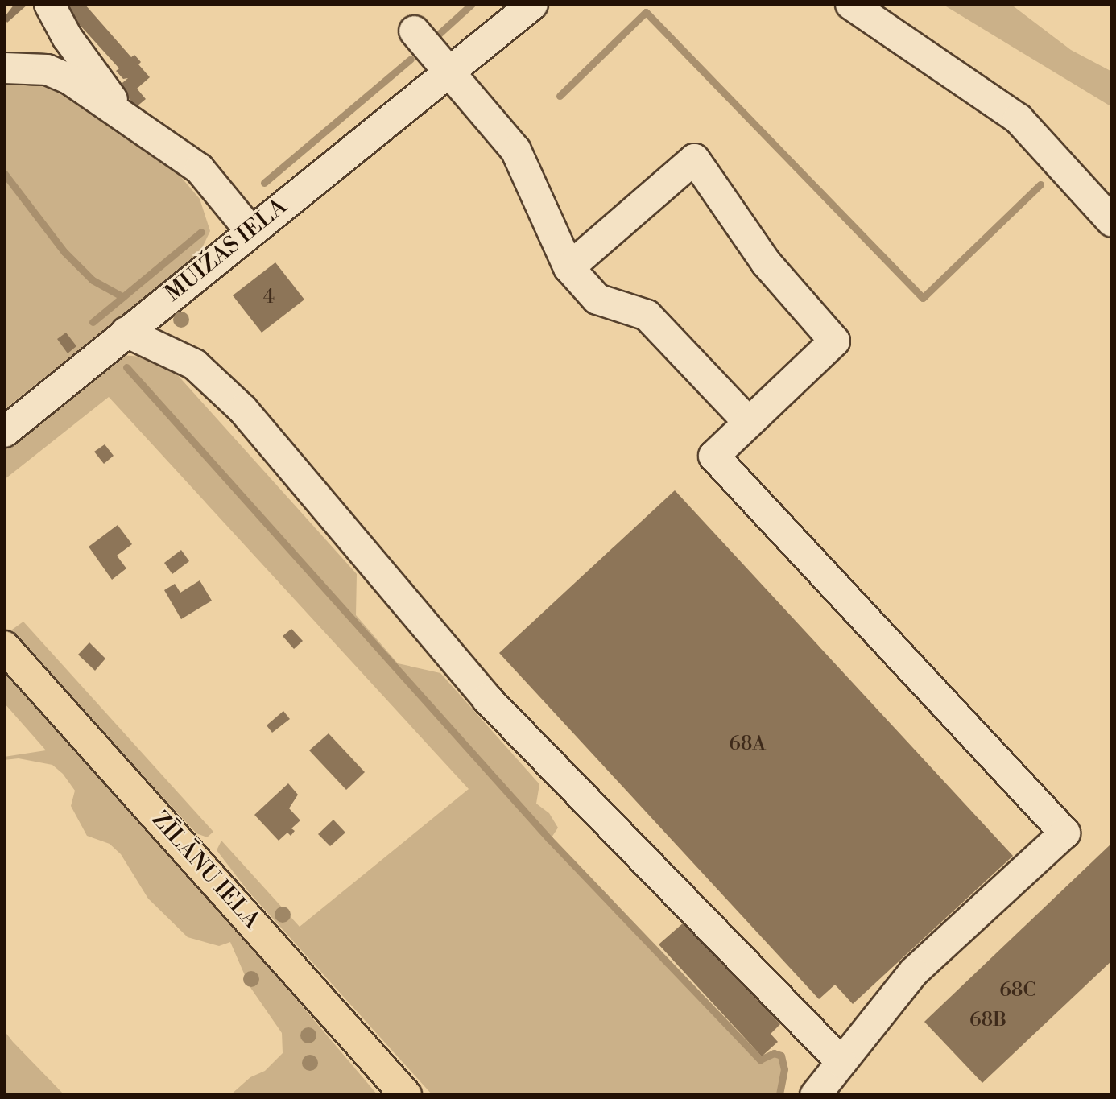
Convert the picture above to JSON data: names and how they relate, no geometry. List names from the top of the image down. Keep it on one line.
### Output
{"streets":{"highway":["ZĪLĀNU IELA"],"street":["MUIŽAS IELA"]},"house_numbers":["4","68A","68C","68B"]}
